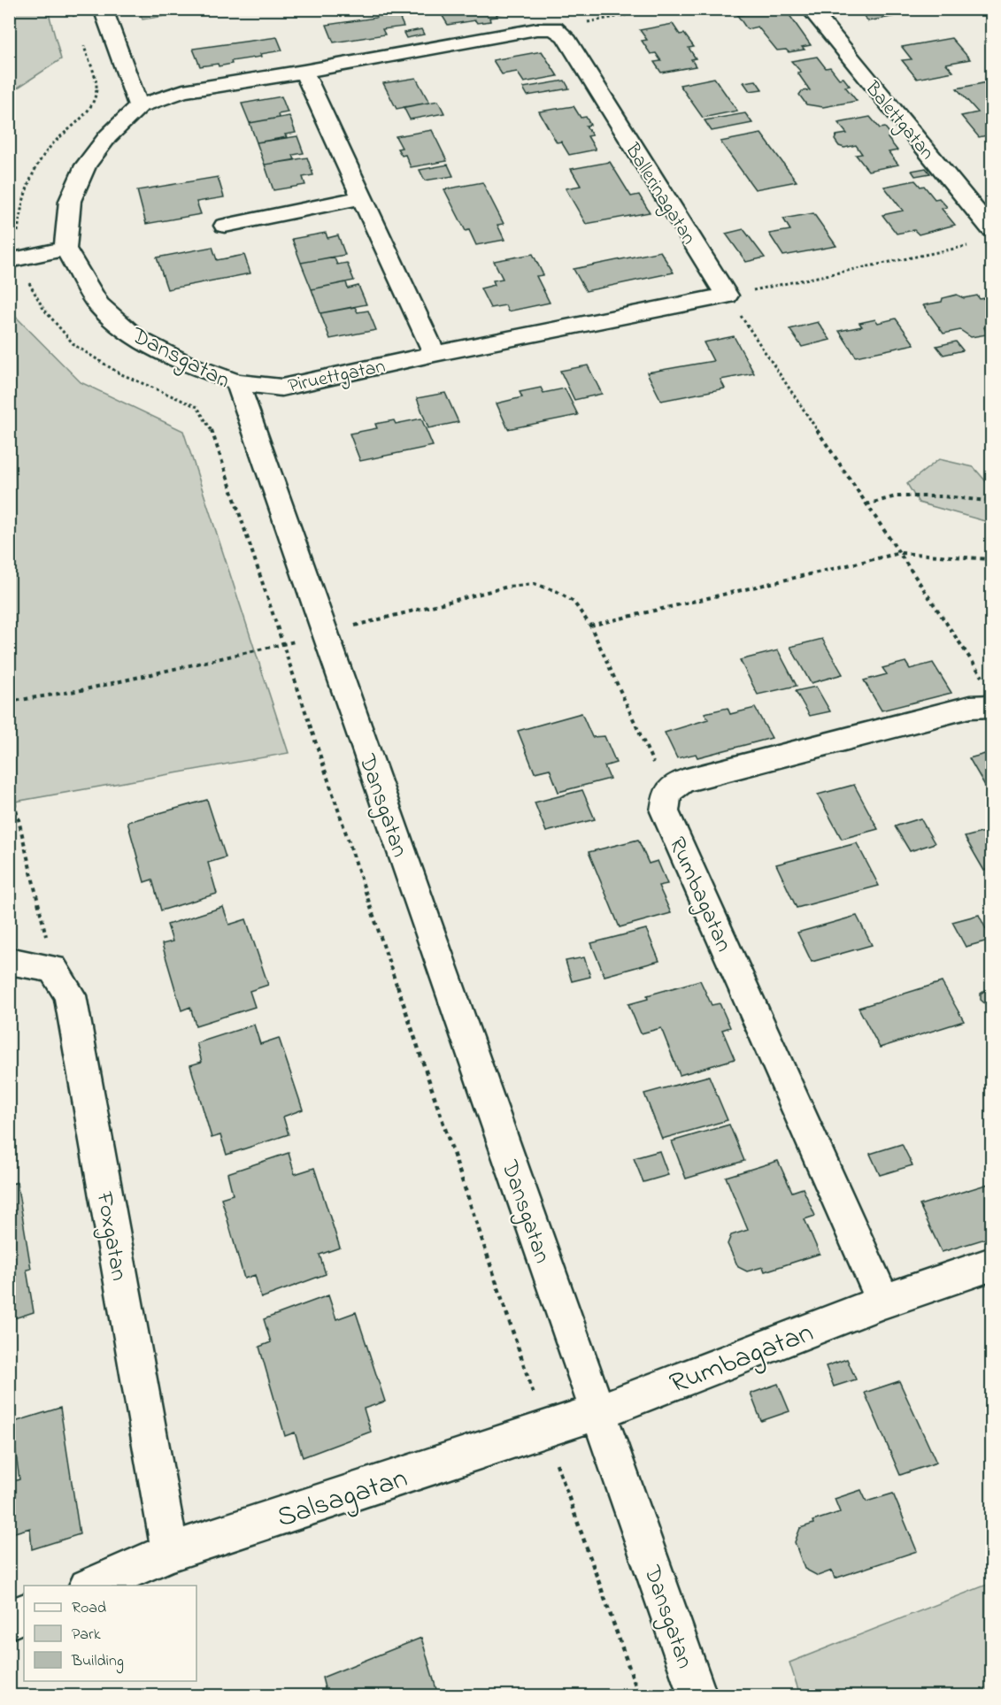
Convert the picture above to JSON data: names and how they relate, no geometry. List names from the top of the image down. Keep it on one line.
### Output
{"streets":{"street":["Balettgatan","Ballerinagatan","Dansgatan","Piruettgatan","Rumbagatan","Foxgatan","Salsagatan"]},"crossings":[["Dansgatan","Piruettgatan"],["Dansgatan","Rumbagatan"],["Dansgatan","Salsagatan"],["Rumbagatan","Salsagatan"],["Foxgatan","Salsagatan"]],"legend":["Road","Park","Building"]}
